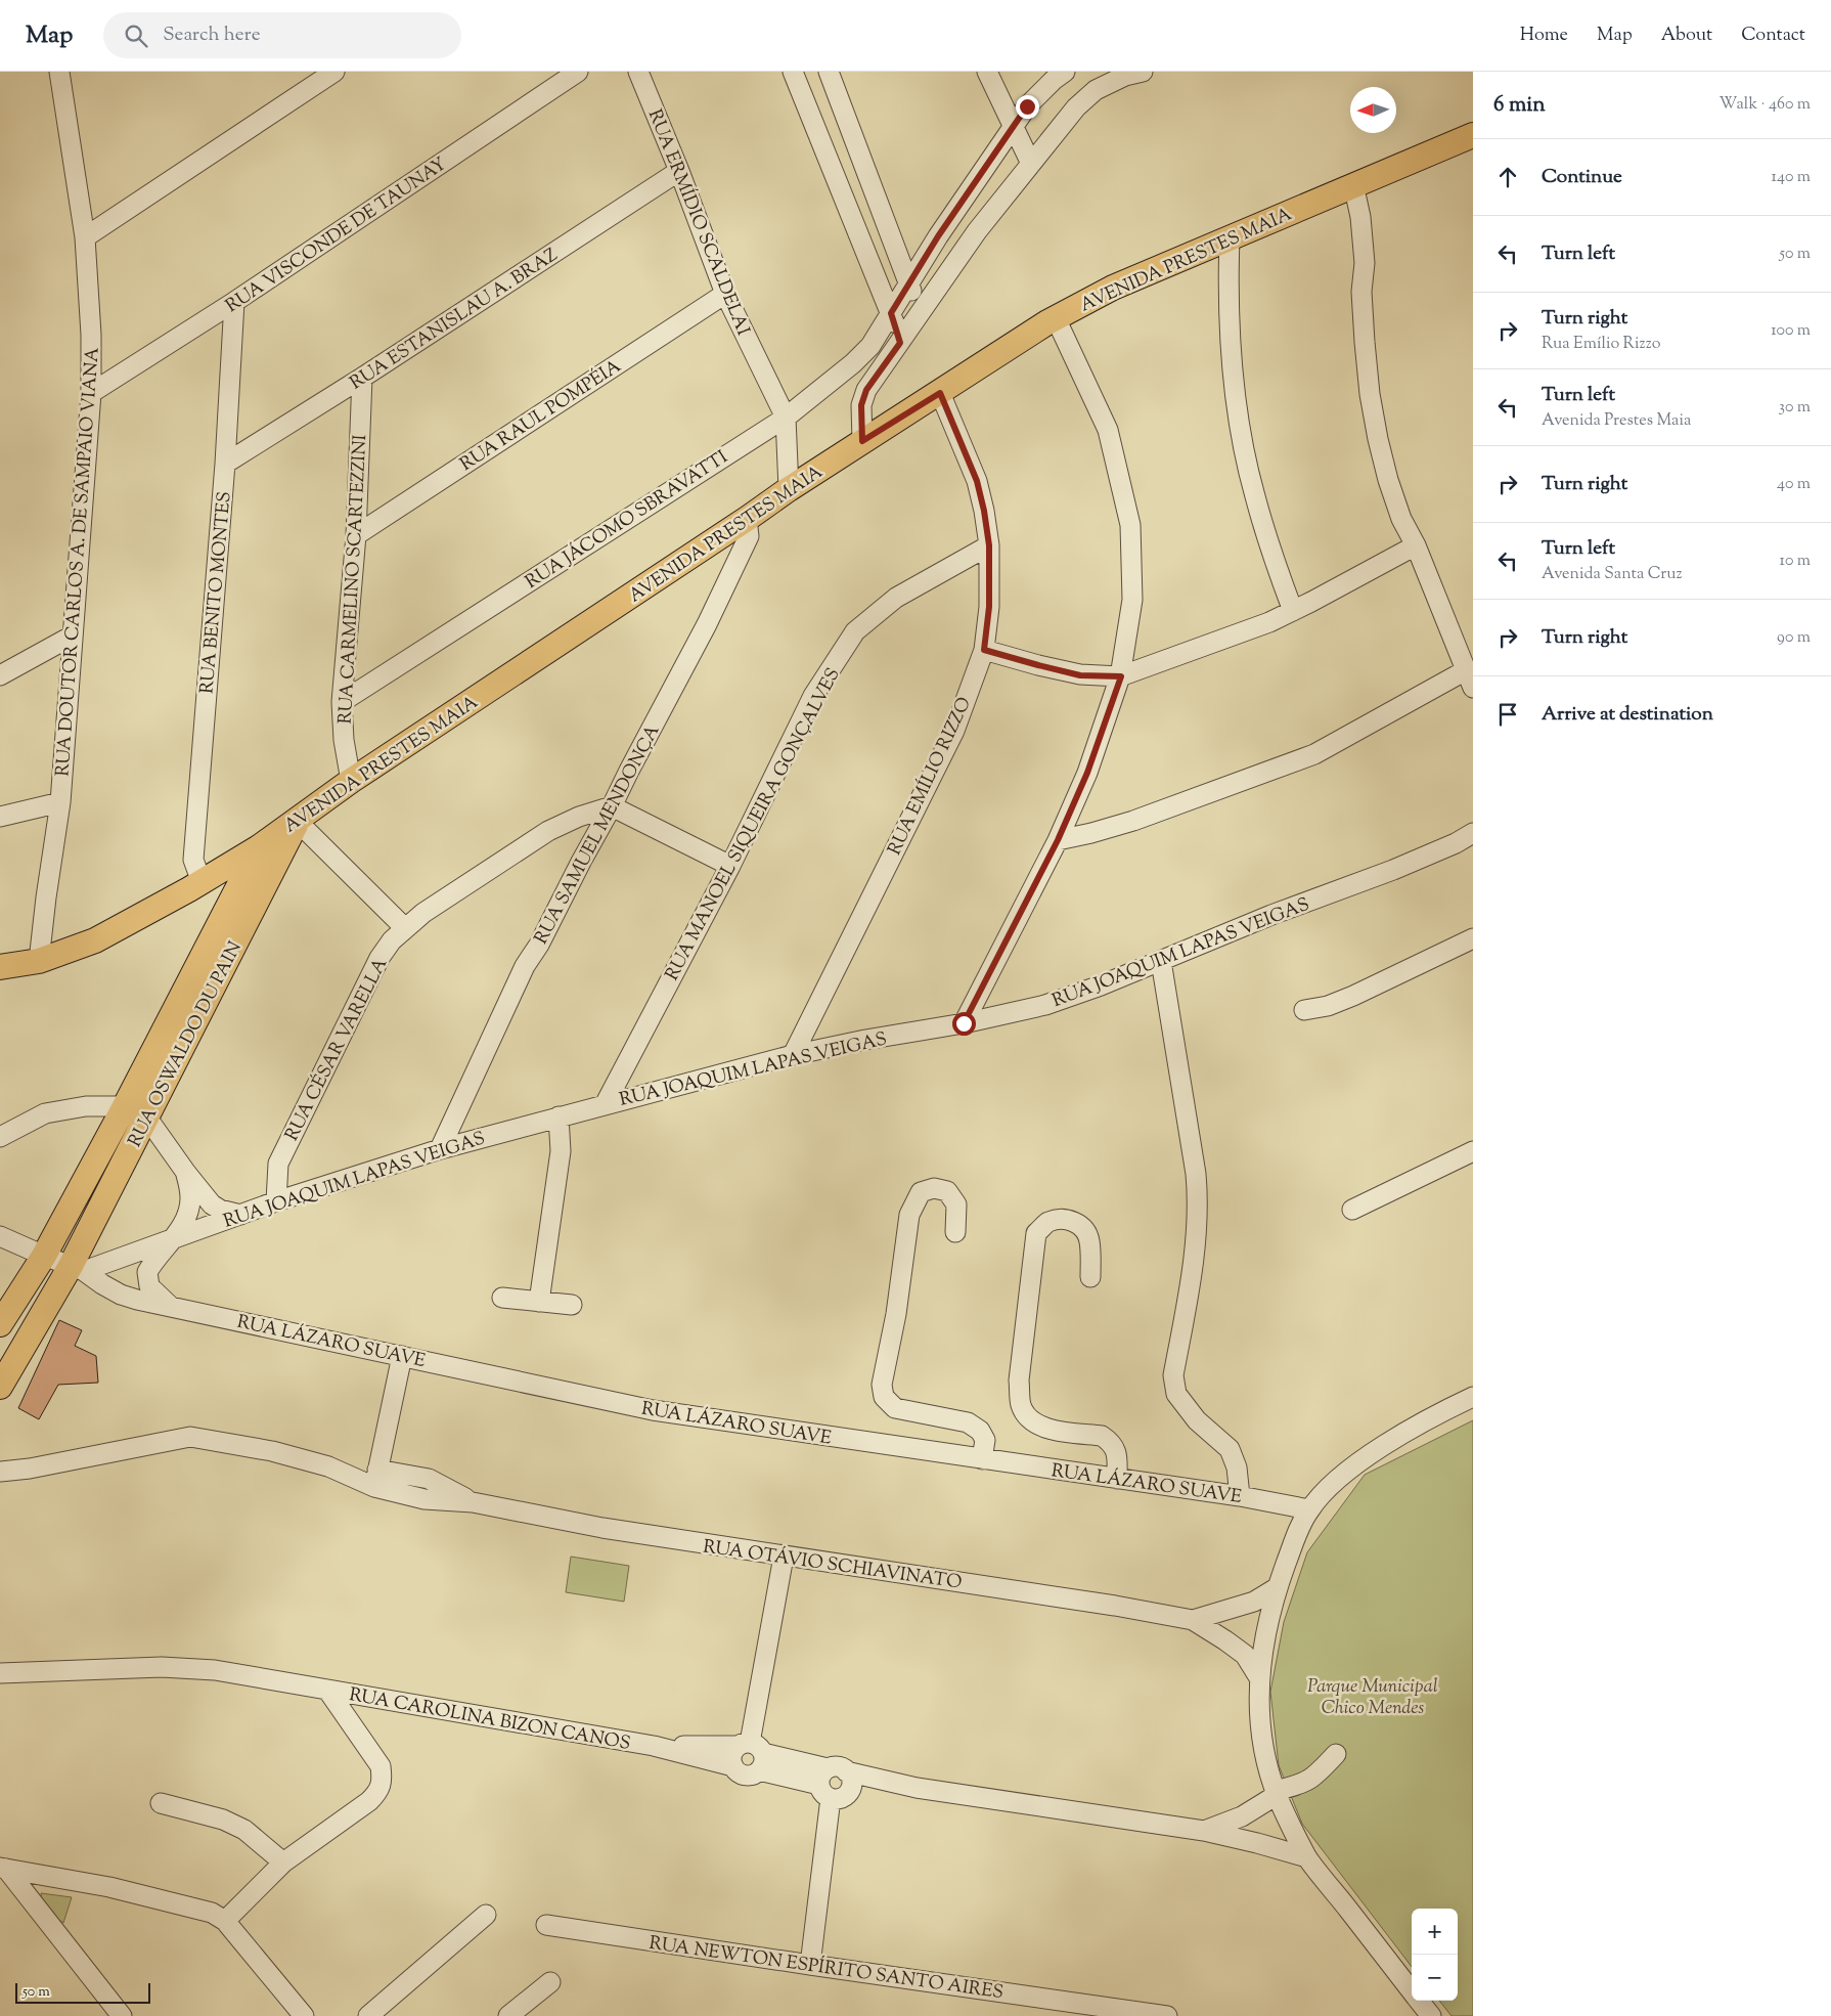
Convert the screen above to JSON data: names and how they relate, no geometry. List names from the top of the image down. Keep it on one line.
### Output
{"streets":{"main road":["AVENIDA PRESTES MAIA","RUA OSWALDO DU PAIN"],"street":["RUA ERMÍDIO SCALDELAI","RUA VISCONDE DE TAUNAY","RUA ESTANISLAU A. BRAZ","RUA RAUL POMPÉIA","RUA JÁCOMO SBRAVATTI","RUA DOUTOR CARLOS A. DE SAMPAIO VIANA","RUA CARMELINO SCARTEZZINI","RUA BENITO MONTES","RUA EMÍLIO RIZZO","RUA MANOEL SIQUEIRA GONÇALVES","RUA SAMUEL MENDONÇA","RUA JOAQUIM LAPAS VEIGAS","RUA CÉSAR VARELLA","RUA LÁZARO SUAVE","RUA OTÁVIO SCHIAVINATO","RUA CAROLINA BIZON CANOS","RUA NEWTON ESPÍRITO SANTO AIRES"]},"crossings":[["RUA ERMÍDIO SCALDELAI","AVENIDA PRESTES MAIA"],["RUA ERMÍDIO SCALDELAI","RUA ESTANISLAU A. BRAZ"],["RUA ERMÍDIO SCALDELAI","RUA RAUL POMPÉIA"],["RUA ERMÍDIO SCALDELAI","RUA JÁCOMO SBRAVATTI"],["RUA VISCONDE DE TAUNAY","RUA DOUTOR CARLOS A. DE SAMPAIO VIANA"],["RUA VISCONDE DE TAUNAY","RUA BENITO MONTES"],["AVENIDA PRESTES MAIA","RUA DOUTOR CARLOS A. DE SAMPAIO VIANA"],["AVENIDA PRESTES MAIA","RUA CARMELINO SCARTEZZINI"],["AVENIDA PRESTES MAIA","RUA BENITO MONTES"],["AVENIDA PRESTES MAIA","RUA EMÍLIO RIZZO"],["AVENIDA PRESTES MAIA","RUA SAMUEL MENDONÇA"],["AVENIDA PRESTES MAIA","RUA OSWALDO DU PAIN"],["RUA ESTANISLAU A. BRAZ","RUA CARMELINO SCARTEZZINI"],["RUA ESTANISLAU A. BRAZ","RUA BENITO MONTES"],["RUA RAUL POMPÉIA","RUA CARMELINO SCARTEZZINI"],["RUA JÁCOMO SBRAVATTI","RUA CARMELINO SCARTEZZINI"],["RUA EMÍLIO RIZZO","RUA MANOEL SIQUEIRA GONÇALVES"],["RUA EMÍLIO RIZZO","RUA JOAQUIM LAPAS VEIGAS"],["RUA MANOEL SIQUEIRA GONÇALVES","RUA JOAQUIM LAPAS VEIGAS"],["RUA SAMUEL MENDONÇA","RUA JOAQUIM LAPAS VEIGAS"],["RUA SAMUEL MENDONÇA","RUA CÉSAR VARELLA"],["RUA JOAQUIM LAPAS VEIGAS","RUA OSWALDO DU PAIN"],["RUA JOAQUIM LAPAS VEIGAS","RUA CÉSAR VARELLA"],["RUA JOAQUIM LAPAS VEIGAS","RUA LÁZARO SUAVE"],["RUA OSWALDO DU PAIN","RUA LÁZARO SUAVE"]],"parks":["Parque Municipal Chico Mendes"],"scale_bar":"50 m","north":"left","page":{"header":"Map","search":"Search here","nav":["Home","Map","About","Contact"],"heading":["6 min","Walk · 460 m"],"list":[["Continue","140 m"],["Turn left","50 m"],["Turn right","Rua Emílio Rizzo","100 m"],["Turn left","Avenida Prestes Maia","30 m"],["Turn right","40 m"],["Turn left","Avenida Santa Cruz","10 m"],["Turn right","90 m"],"Arrive at destination"],"map_buttons":["+","−"],"scale":"50 m"}}
